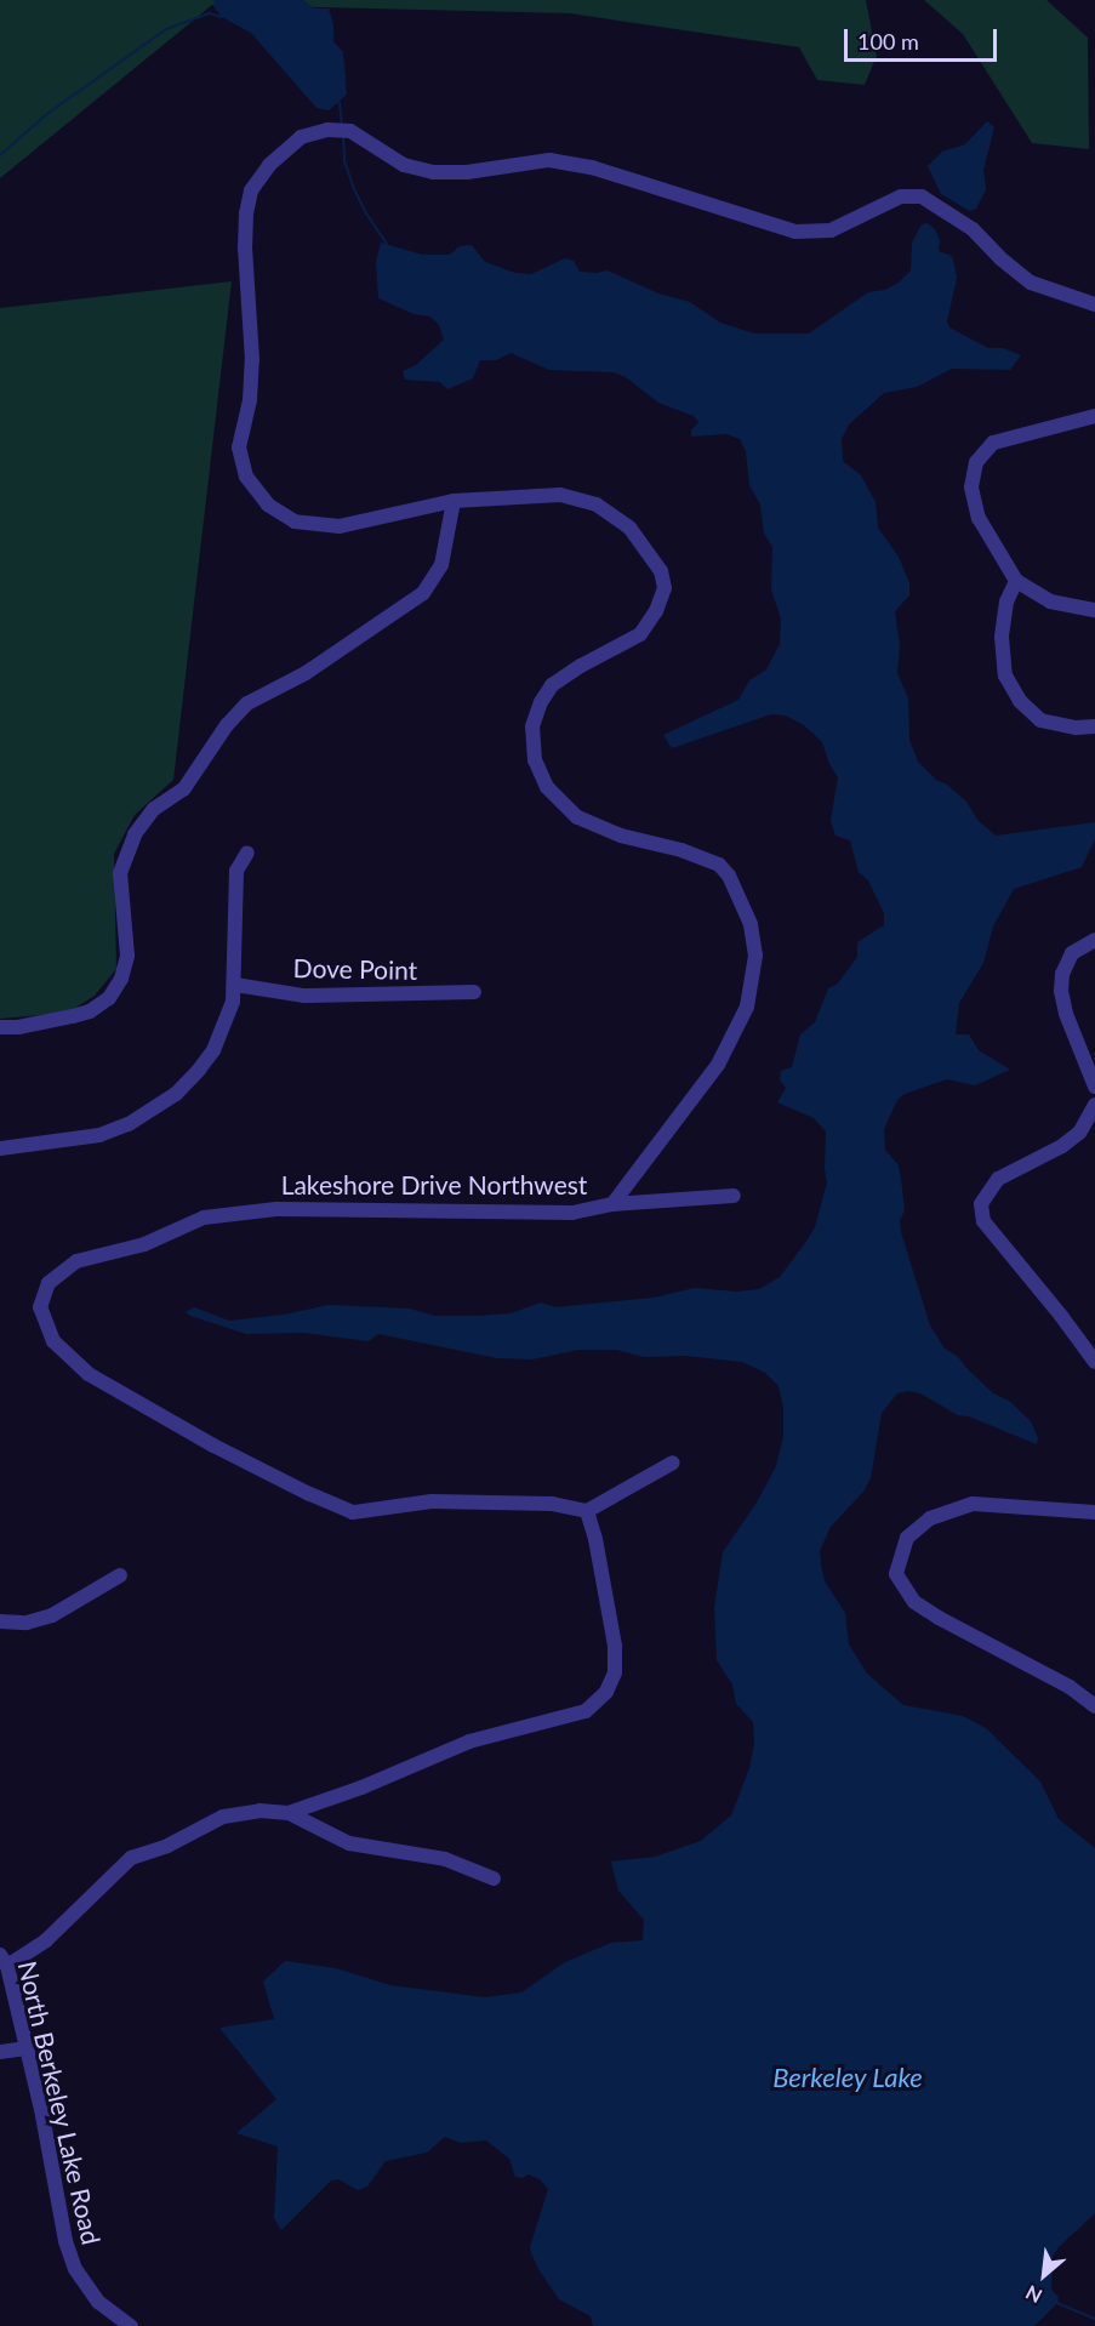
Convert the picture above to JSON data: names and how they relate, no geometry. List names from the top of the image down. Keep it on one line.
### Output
{"streets":{"street":["Dove Point","Lakeshore Drive Northwest","North Berkeley Lake Road"]},"water":["Berkeley Lake"],"scale_bar":"100 m","north":"bottom left"}
